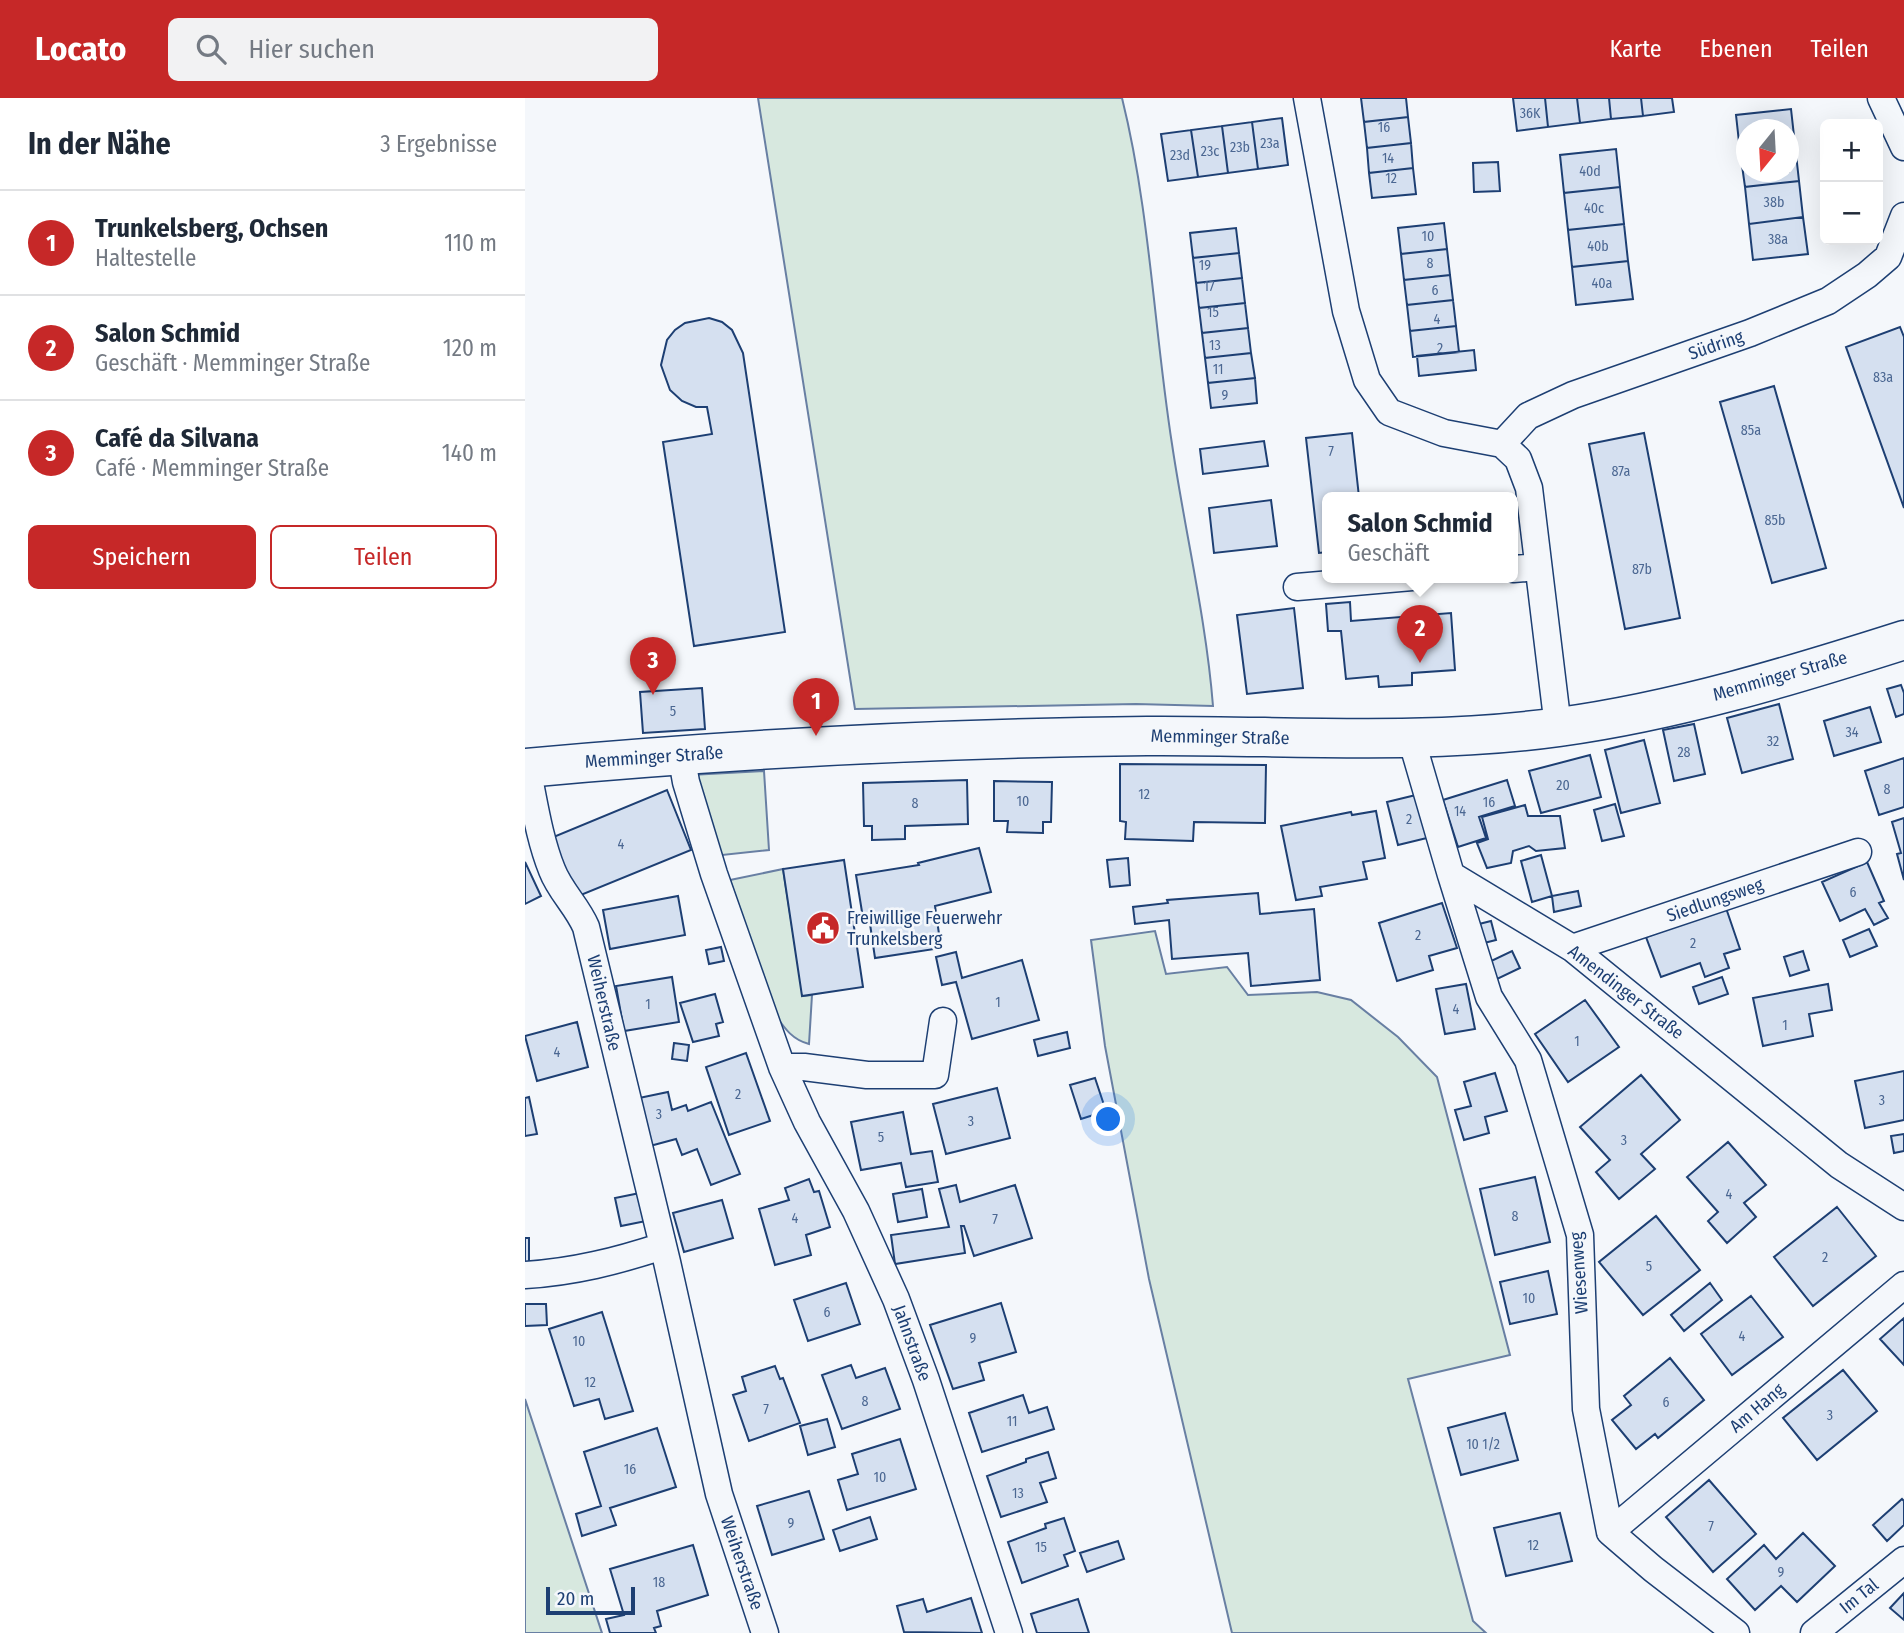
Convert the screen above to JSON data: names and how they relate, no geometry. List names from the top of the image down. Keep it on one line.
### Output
{"streets":{"street":["Südring","Memminger Straße","Siedlungsweg","Amendinger Straße","Weiherstraße","Wiesenweg","Jahnstraße","Am Hang","Im Tal"]},"crossings":[["Memminger Straße","Weiherstraße"],["Memminger Straße","Jahnstraße"],["Siedlungsweg","Amendinger Straße"],["Amendinger Straße","Wiesenweg"],["Wiesenweg","Am Hang"]],"places":{"public building":["Freiwillige Feuerwehr Trunkelsberg"]},"house_numbers":["36K","16","23a","23b","23c","23d","14","40d","12","38b","40c","10","38a","40b","8","19","40a","17","6","15","4","13","2","11","83a","9","85a","7","87a","85b","87b","5","34","32","28","20","8","12","10","16","8","14","2","4","6","2","2","1","1","4","1","1","4","2","3","3","3","5","3","4","8","4","7","2","5","10","6","4","9","10","12","8","6","7","3","11","10 1/2","16","10","13","9","7","12","15","9","18"],"scale_bar":"20 m","north":"bottom","page":{"header":"Locato","search":"Hier suchen","nav":["Karte","Ebenen","Teilen"],"heading":["In der Nähe","3 Ergebnisse"],"map_buttons":["+","−"],"list":[{"mark":"1","name":"Trunkelsberg, Ochsen","note":"Haltestelle","value":"110 m"},{"mark":"2","name":"Salon Schmid","note":"Geschäft · Memminger Straße","value":"120 m"},{"mark":"3","name":"Café da Silvana","note":"Café · Memminger Straße","value":"140 m"}],"popup":["Salon Schmid","Geschäft"],"buttons":["Speichern","Teilen"],"pins":["2","3","1"],"scale":"20 m"}}
